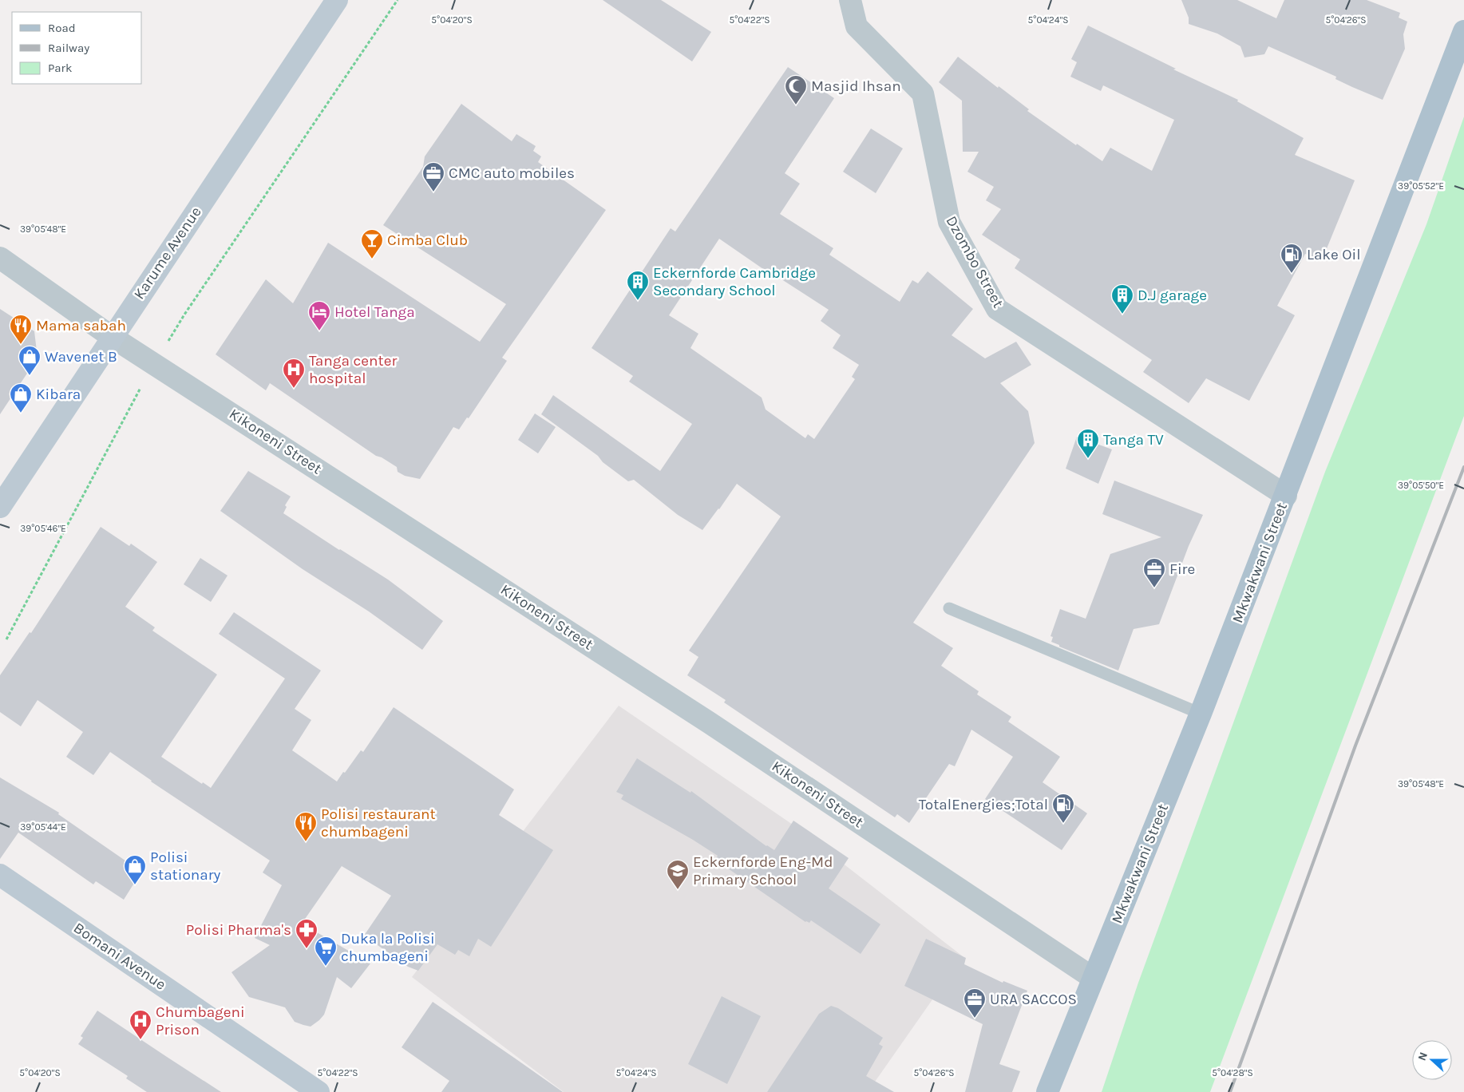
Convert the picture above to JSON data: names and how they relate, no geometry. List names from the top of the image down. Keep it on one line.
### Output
{"streets":{"main road":["Karume Avenue","Mkwakwani Street","Bomani Avenue"],"street":["Dzombo Street","Kikoneni Street"]},"crossings":[["Karume Avenue","Kikoneni Street"],["Dzombo Street","Mkwakwani Street"],["Kikoneni Street","Mkwakwani Street"]],"places":{"mosque":["Masjid Ihsan"],"office":["CMC auto mobiles","Fire","URA SACCOS"],"bar":["Cimba Club"],"fuel station":["Lake Oil","TotalEnergies;Total"],"building":["Eckernforde Cambridge Secondary School","D.J garage","Tanga TV"],"hotel":["Hotel Tanga"],"restaurant":["Mama sabah","Polisi restaurant chumbageni"],"shop":["Wavenet B","Kibara","Polisi stationary"],"hospital":["Tanga center hospital","Chumbageni Prison"],"school or university":["Eckernforde Eng-Md Primary School"],"pharmacy":["Polisi Pharma's"],"supermarket":["Duka la Polisi chumbageni"]},"legend":["Road","Railway","Park"],"north":"left","coordinates":["5°04'20\"S","5°04'22\"S","5°04'24\"S","5°04'26\"S","39°05'52\"E","39°05'48\"E","39°05'50\"E","39°05'46\"E","39°05'44\"E","5°04'28\"S"]}
